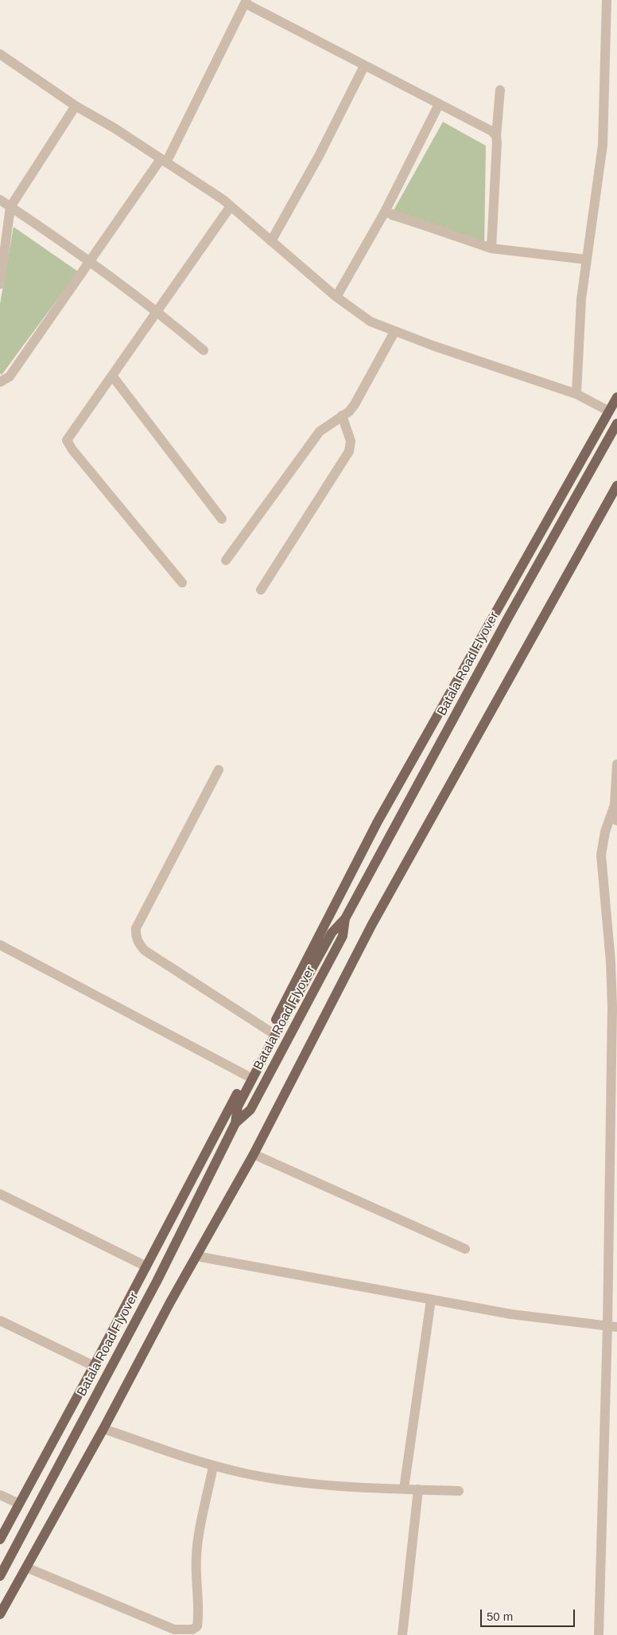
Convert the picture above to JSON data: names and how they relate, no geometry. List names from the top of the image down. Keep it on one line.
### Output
{"streets":{"main road":["Batala Road Flyover"]},"scale_bar":"50 m"}
